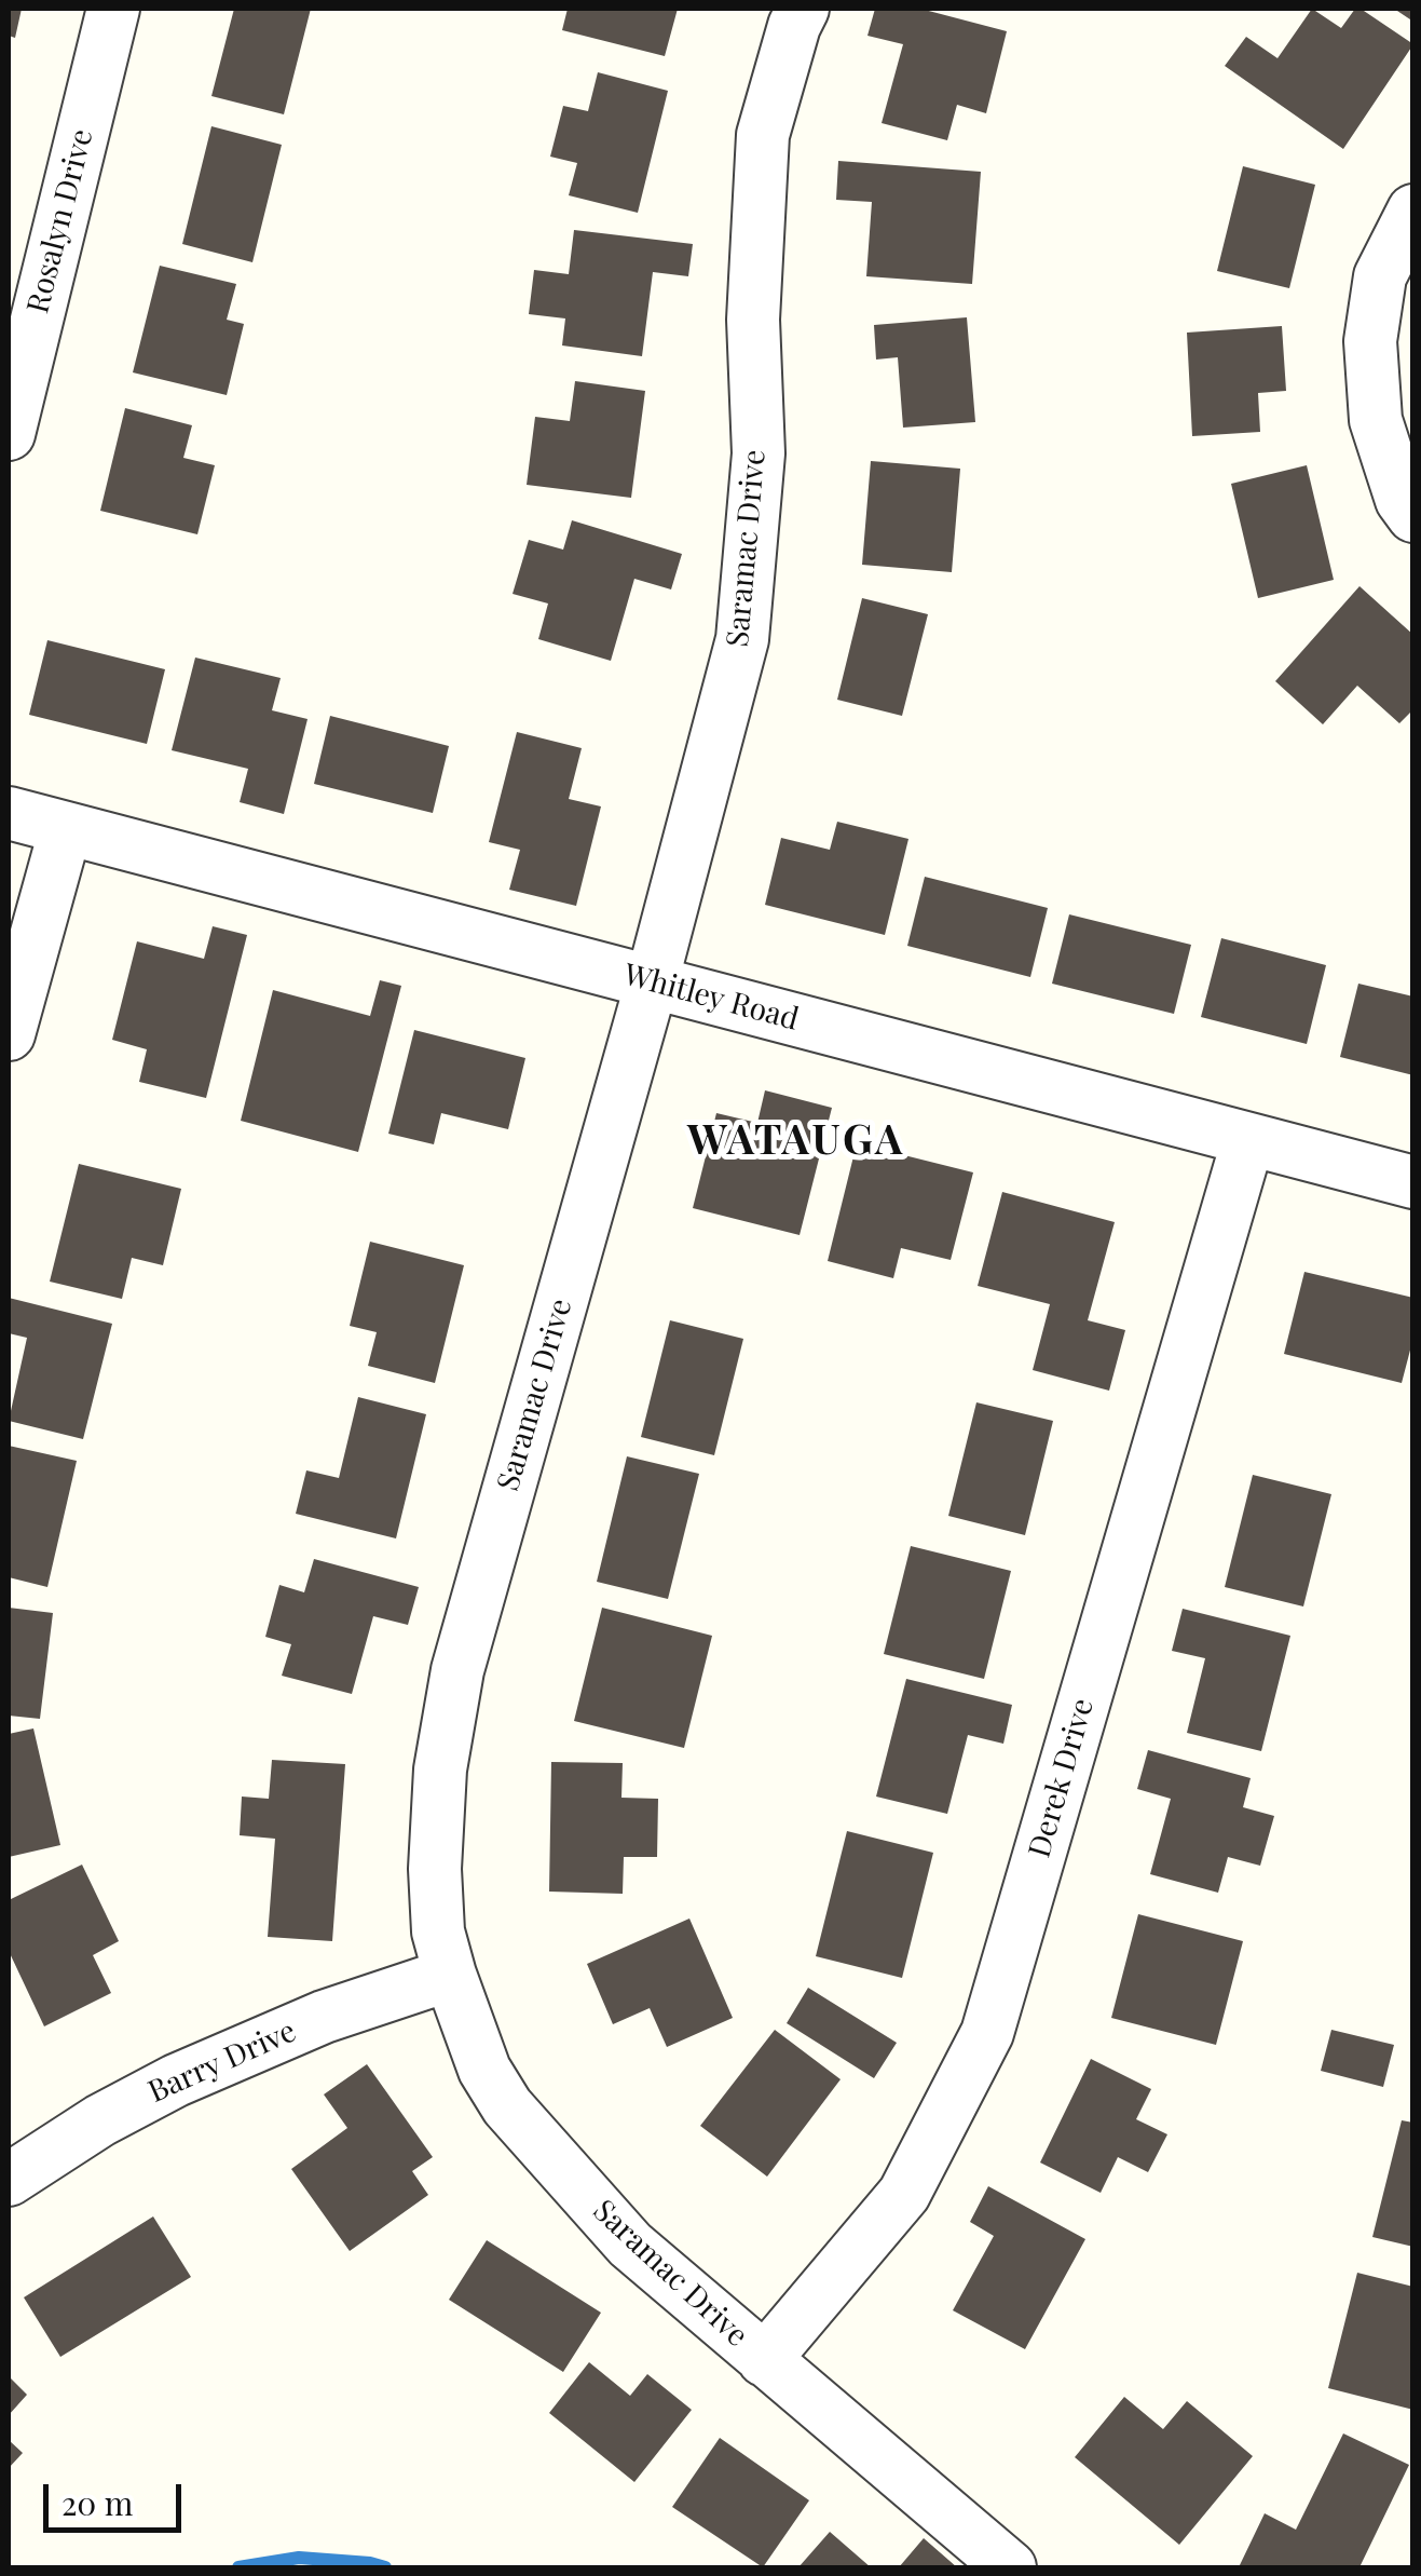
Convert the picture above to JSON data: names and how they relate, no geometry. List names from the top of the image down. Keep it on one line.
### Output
{"streets":{"street":["Rosalyn Drive","Saramac Drive","Whitley Road","Derek Drive","Barry Drive"]},"crossings":[["Saramac Drive","Whitley Road"],["Saramac Drive","Derek Drive"],["Saramac Drive","Barry Drive"],["Whitley Road","Derek Drive"]],"districts":["WATAUGA"],"scale_bar":"20 m"}
